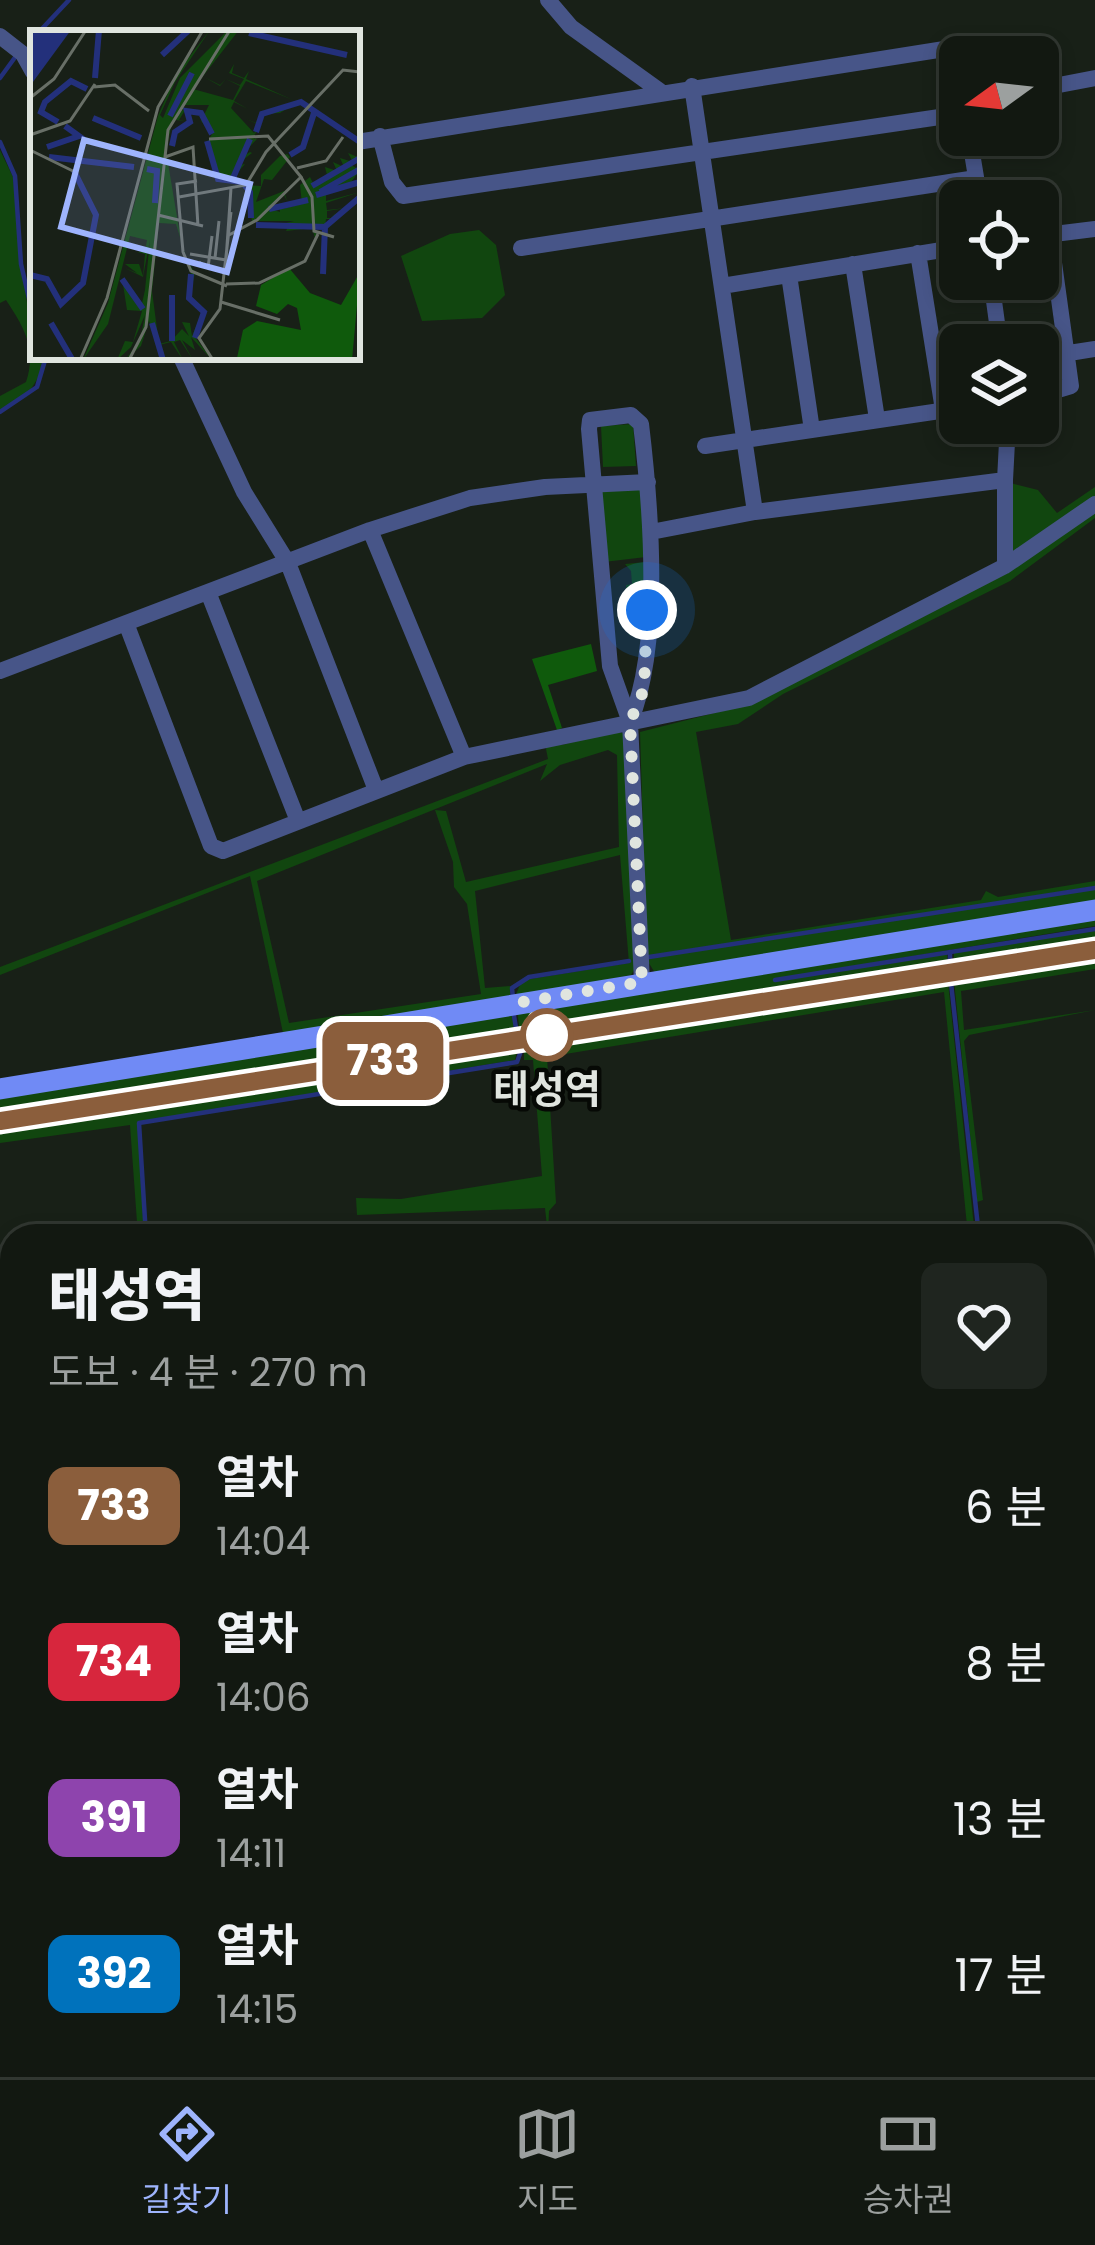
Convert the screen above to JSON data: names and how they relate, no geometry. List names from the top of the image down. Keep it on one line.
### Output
{"places":["태성역"],"north":"left","page":{"on_map":"733","heading":["태성역","도보 · 4 분 · 270 m"],"list":[{"mark":"733","name":"열차","note":"14:04","value":"6 분"},{"mark":"734","name":"열차","note":"14:06","value":"8 분"},{"mark":"391","name":"열차","note":"14:11","value":"13 분"},{"mark":"392","name":"열차","note":"14:15","value":"17 분"}],"tabs":["길찾기","지도","승차권"]}}
